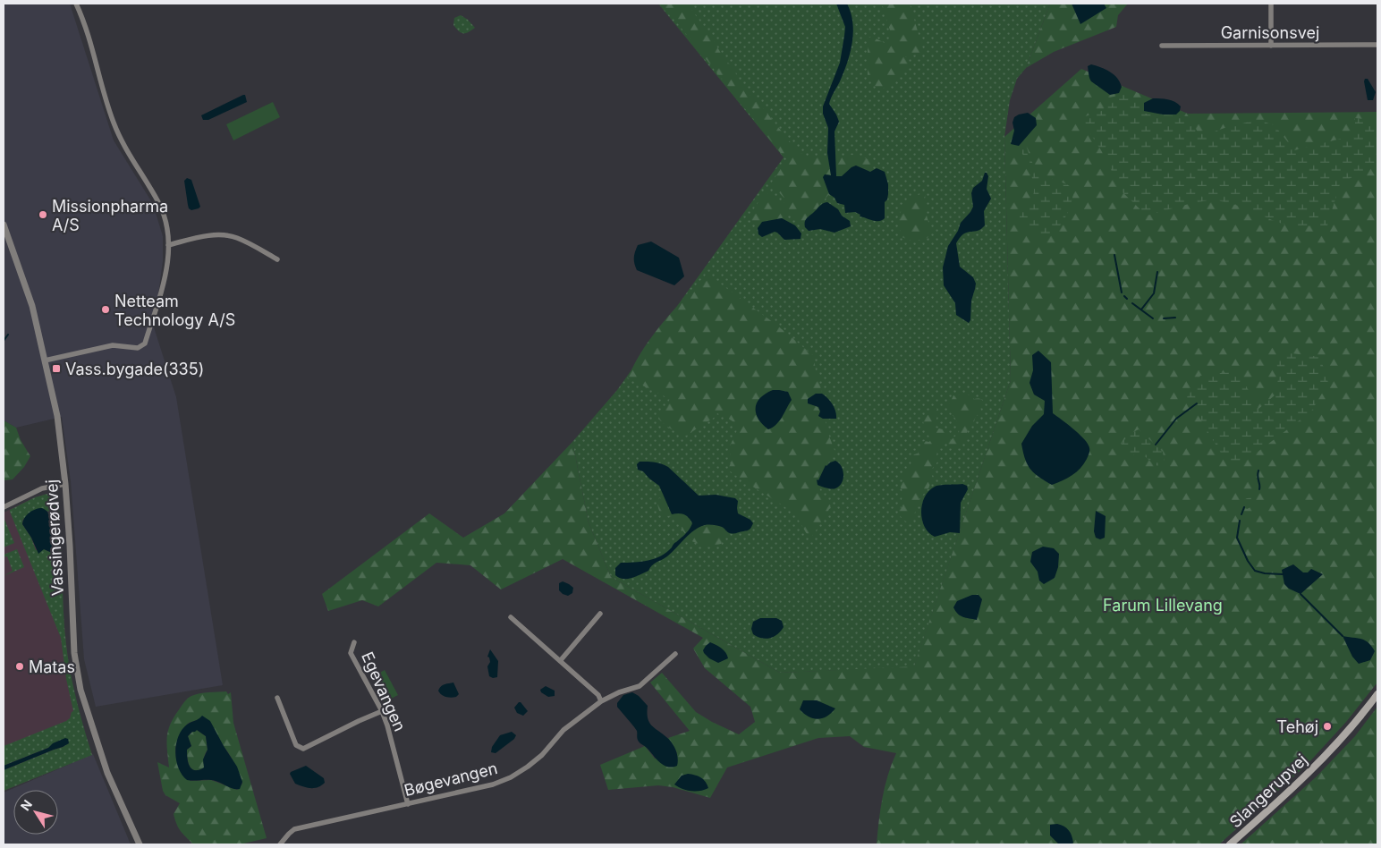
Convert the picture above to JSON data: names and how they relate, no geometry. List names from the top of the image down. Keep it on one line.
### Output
{"streets":{"main road":["Slangerupvej"],"street":["Garnisonsvej","Vassingerødvej","Egevangen","Bøgevangen"]},"crossings":[["Egevangen","Bøgevangen"]],"parks":["Farum Lillevang"],"places":{"other":["Missionpharma A/S","Netteam Technology A/S","Matas","Tehøj"],"transit":["Vass.bygade(335)"]},"north":"top left"}
